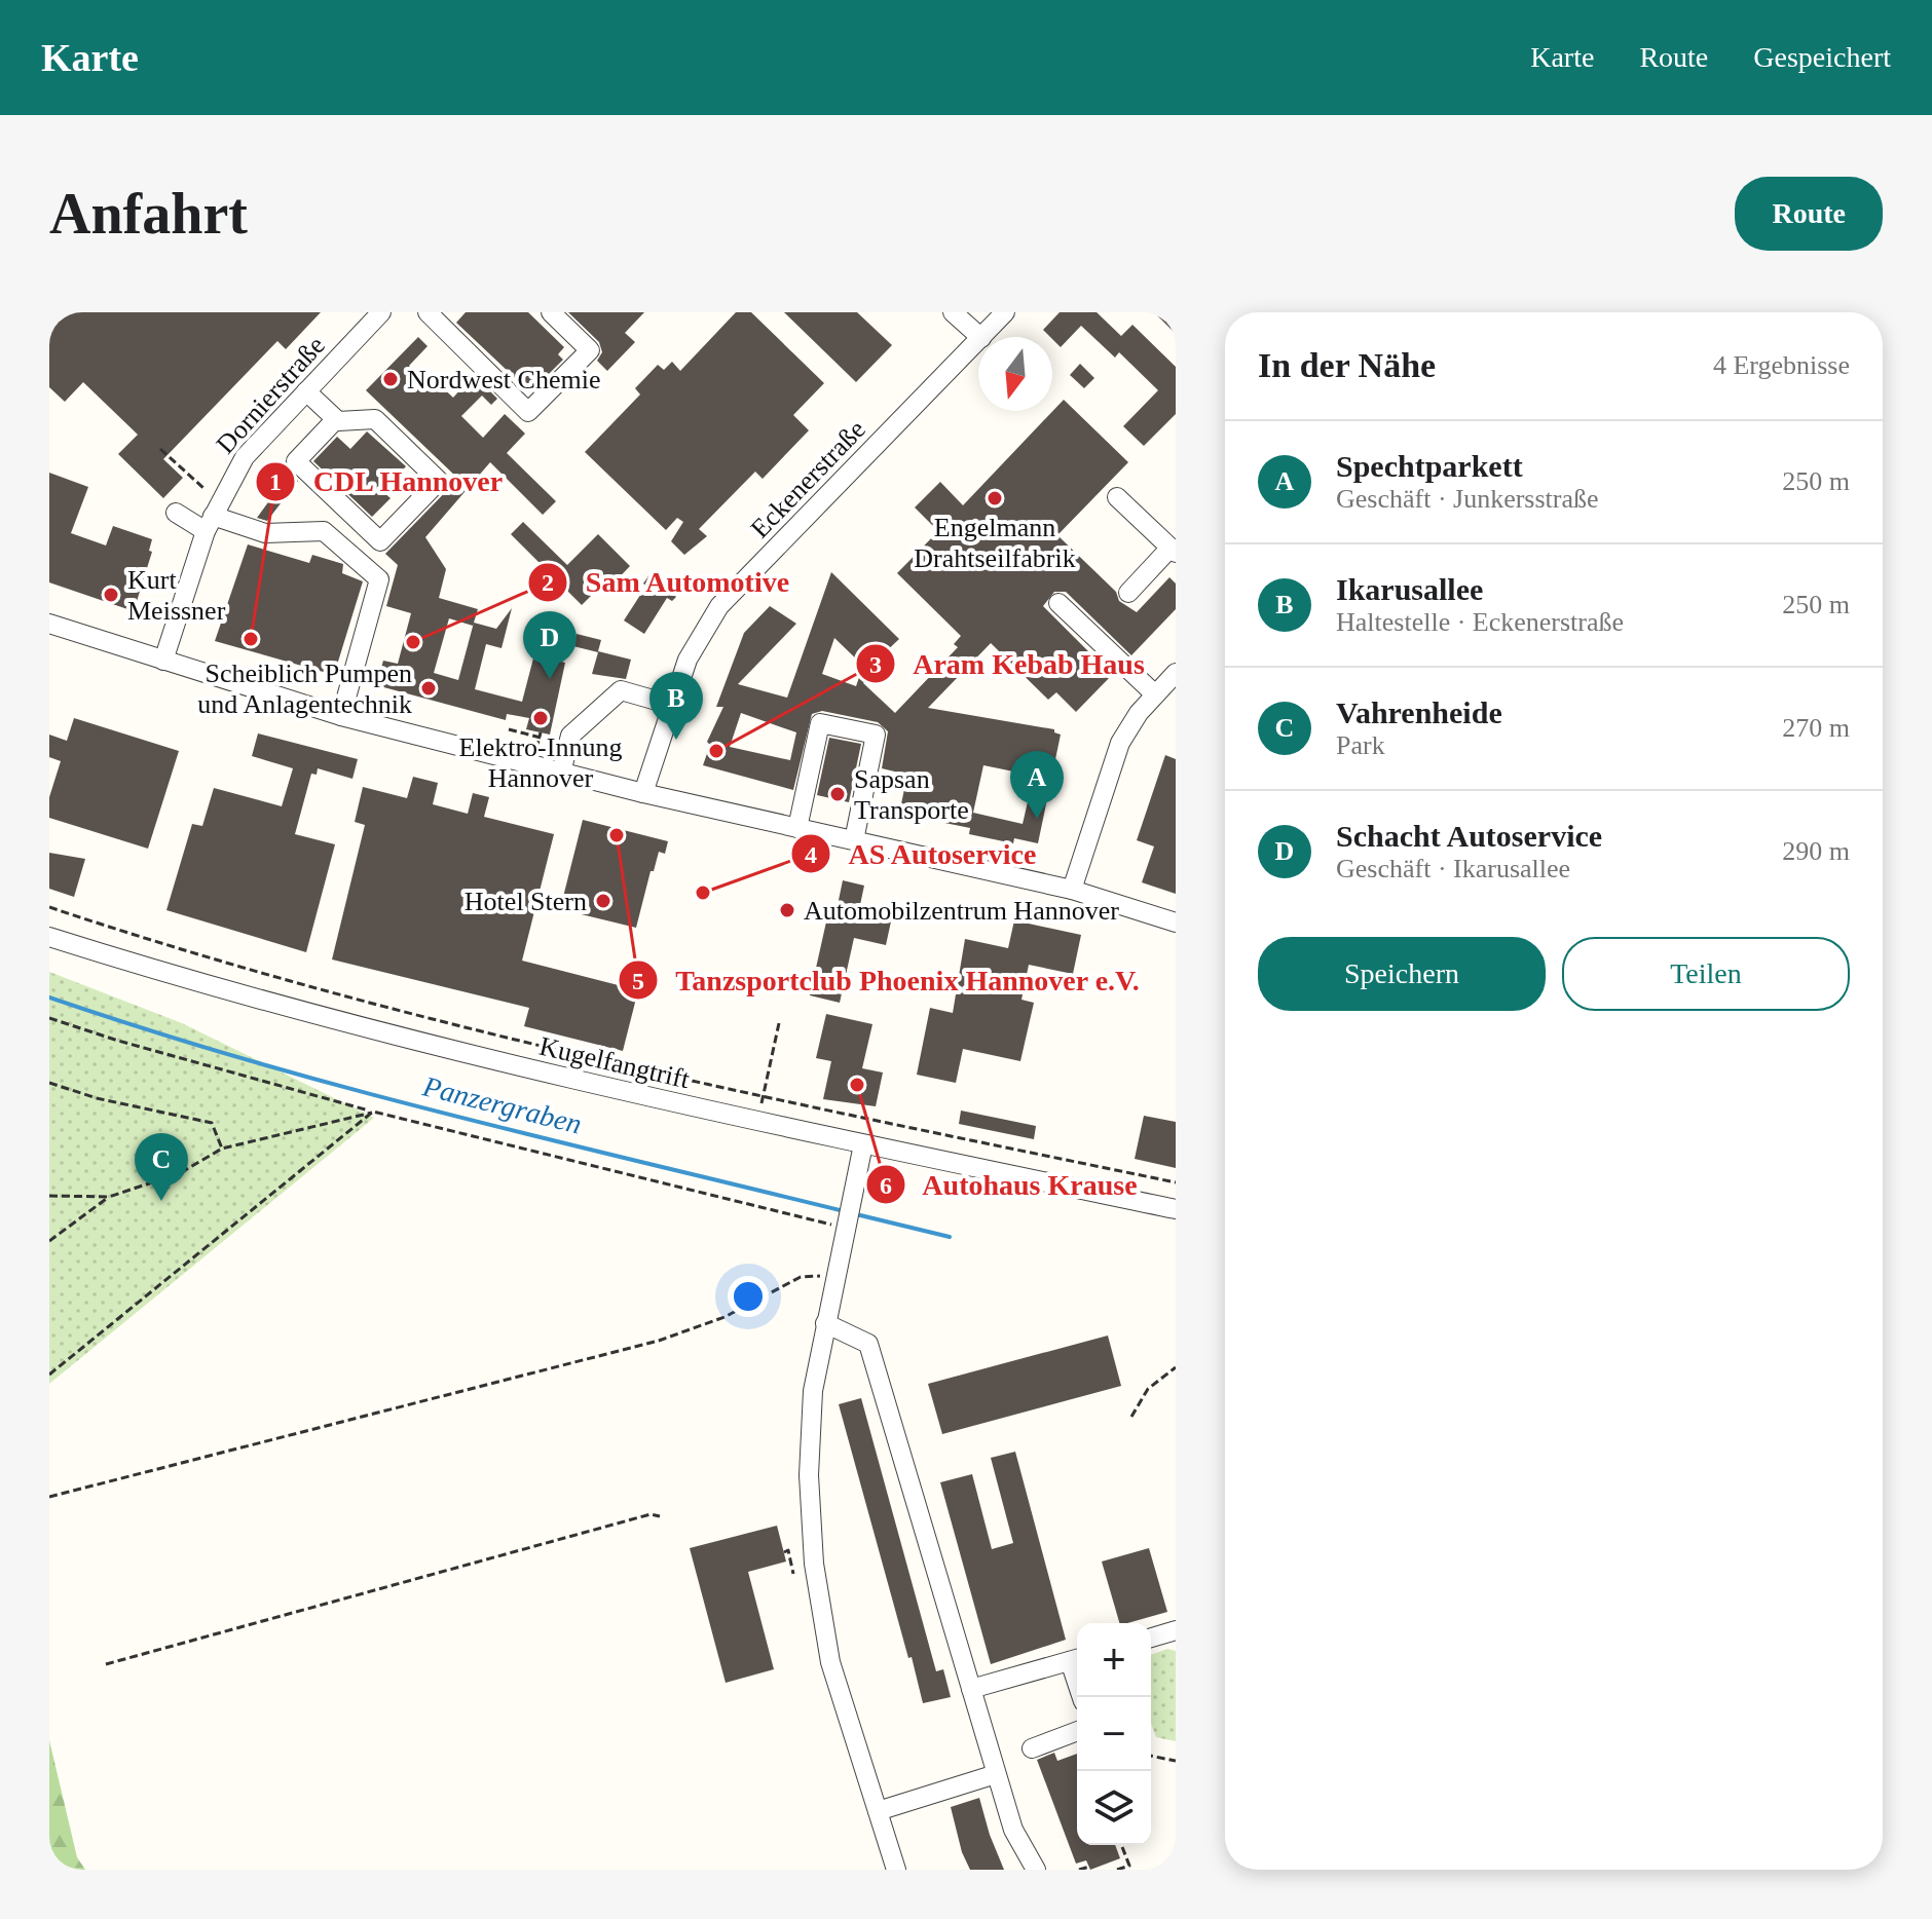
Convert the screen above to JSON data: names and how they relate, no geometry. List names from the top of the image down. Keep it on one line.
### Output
{"streets":{"street":["Dornierstraße","Eckenerstraße","Kugelfangtrift"]},"water":["Panzergraben"],"places":["Nordwest Chemie","Engelmann Drahtseilfabrik","Kurt Meissner","CDL Hannover","Sam Automotive","Scheiblich Pumpen und Anlagentechnik","Elektro-Innung Hannover","Aram Kebab Haus","Sapsan Transporte","Tanzsportclub Phoenix Hannover e.V.","AS Autoservice","Hotel Stern","Automobilzentrum Hannover","Autohaus Krause"],"north":"bottom","page":{"header":"Karte","nav":["Karte","Route","Gespeichert"],"buttons":["Route",["Speichern","Teilen"]],"title":"Anfahrt","heading":["In der Nähe","4 Ergebnisse"],"list":[{"mark":"A","name":"Spechtparkett","note":"Geschäft · Junkersstraße","value":"250 m"},{"mark":"B","name":"Ikarusallee","note":"Haltestelle · Eckenerstraße","value":"250 m"},{"mark":"C","name":"Vahrenheide","note":"Park","value":"270 m"},{"mark":"D","name":"Schacht Autoservice","note":"Geschäft · Ikarusallee","value":"290 m"}],"pins":["D","B","A","C"],"map_buttons":["+","−"]}}
